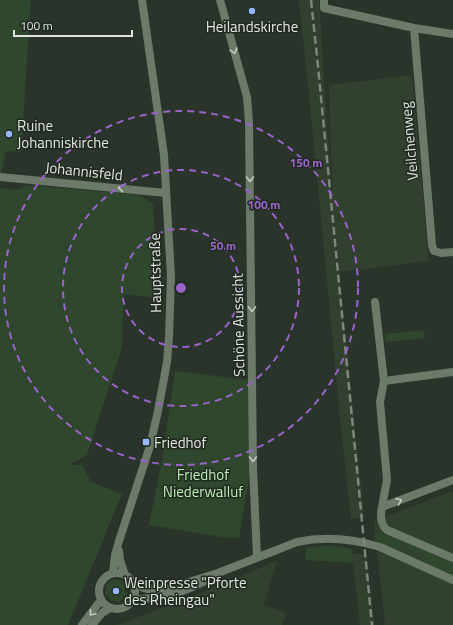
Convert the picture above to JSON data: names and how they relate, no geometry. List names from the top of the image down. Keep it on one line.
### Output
{"streets":{"street":["Veilchenweg","Johannisfeld","Hauptstraße","Schöne Aussicht"]},"crossings":[["Johannisfeld","Hauptstraße"]],"one_way":["Johannisfeld","Schöne Aussicht"],"parks":["Friedhof Niederwalluf"],"places":{"other":["Heilandskirche","Ruine Johanniskirche","Weinpresse \"Pforte des Rheingau\""],"transit":["Friedhof"]},"scale_bar":"100 m","rings":["150 m","100 m","50 m"]}
